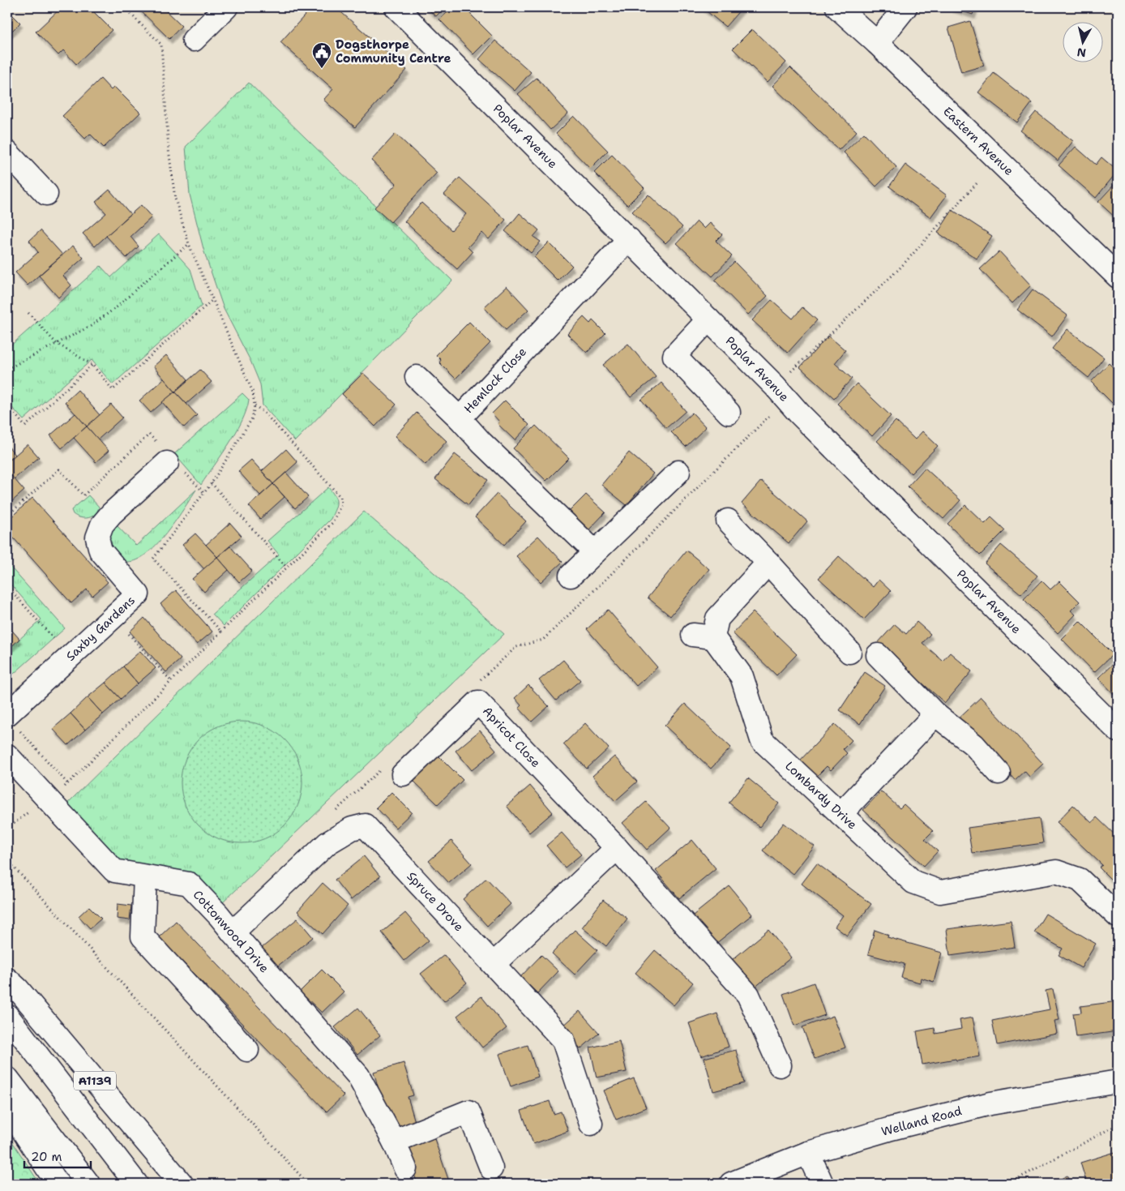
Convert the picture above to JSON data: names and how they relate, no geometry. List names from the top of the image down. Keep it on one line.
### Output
{"streets":{"main road":["Poplar Avenue","Eastern Avenue","Hemlock Close","Saxby Gardens","Apricot Close","Lombardy Drive","Spruce Drove","Cottonwood Drive","A1139","Welland Road"]},"crossings":[["Poplar Avenue","Hemlock Close"],["Spruce Drove","Cottonwood Drive"]],"places":{"public building":["Dogsthorpe Community Centre"]},"scale_bar":"20 m","north":"bottom"}
